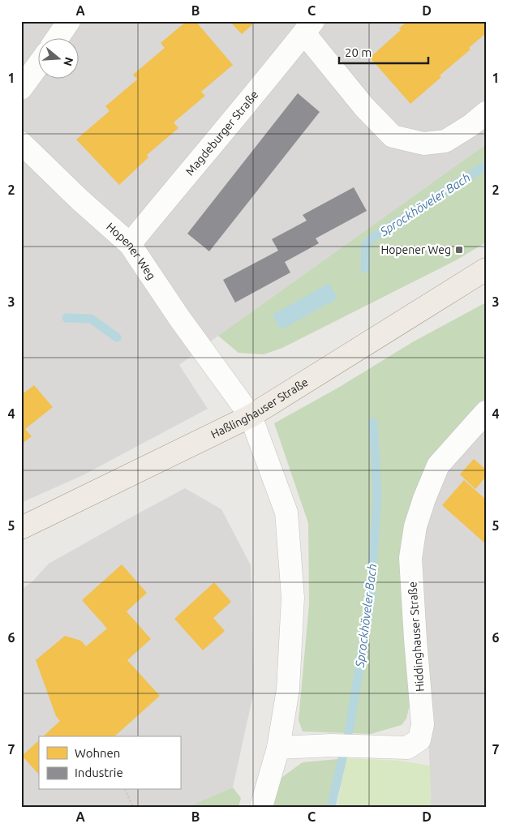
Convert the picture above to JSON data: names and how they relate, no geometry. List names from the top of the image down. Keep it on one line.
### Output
{"streets":{"main road":["Haßlinghauser Straße"],"street":["Magdeburger Straße","Hopener Weg","Hiddinghauser Straße"]},"crossings":[["Magdeburger Straße","Hopener Weg"],["Hopener Weg","Haßlinghauser Straße"]],"water":["Sprockhöveler Bach"],"places":{"transit":["Hopener Weg"]},"legend":["Wohnen","Industrie"],"scale_bar":"20 m","north":"right","grid":{"columns":["A","B","C","D"],"rows":["1","2","3","4","5","6","7"]}}
